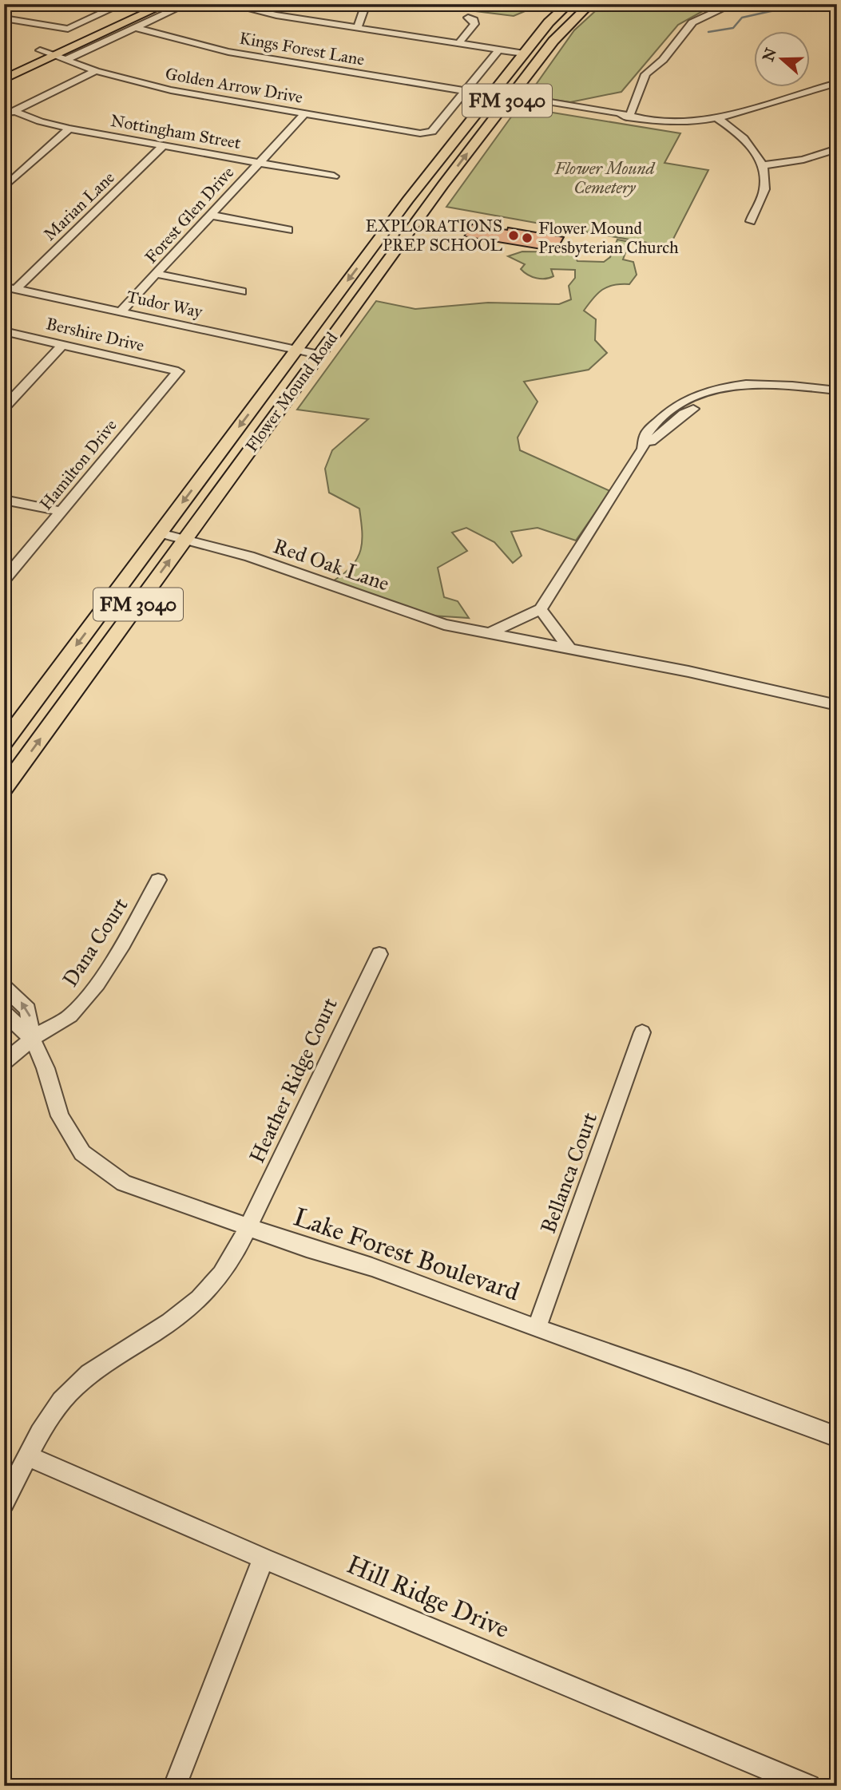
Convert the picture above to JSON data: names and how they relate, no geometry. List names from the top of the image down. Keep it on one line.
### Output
{"streets":{"main road":["FM 3040","Flower Mound Road"],"street":["Kings Forest Lane","Golden Arrow Drive","Nottingham Street","Marian Lane","Forest Glen Drive","Tudor Way","Bershire Drive","Hamilton Drive","Red Oak Lane","Dana Court","Heather Ridge Court","Bellanca Court","Lake Forest Boulevard","Hill Ridge Drive"]},"crossings":[["Kings Forest Lane","Golden Arrow Drive"],["Golden Arrow Drive","Forest Glen Drive"],["Nottingham Street","Marian Lane"],["Nottingham Street","Forest Glen Drive"],["Marian Lane","Tudor Way"],["Forest Glen Drive","Tudor Way"],["Tudor Way","Flower Mound Road"],["Bershire Drive","Hamilton Drive"],["Flower Mound Road","Red Oak Lane"],["Dana Court","Lake Forest Boulevard"],["Heather Ridge Court","Lake Forest Boulevard"],["Heather Ridge Court","Hill Ridge Drive"],["Bellanca Court","Lake Forest Boulevard"]],"parks":["Flower Mound Cemetery"],"places":["EXPLORATIONS PREP SCHOOL","Flower Mound Presbyterian Church"],"north":"left"}
